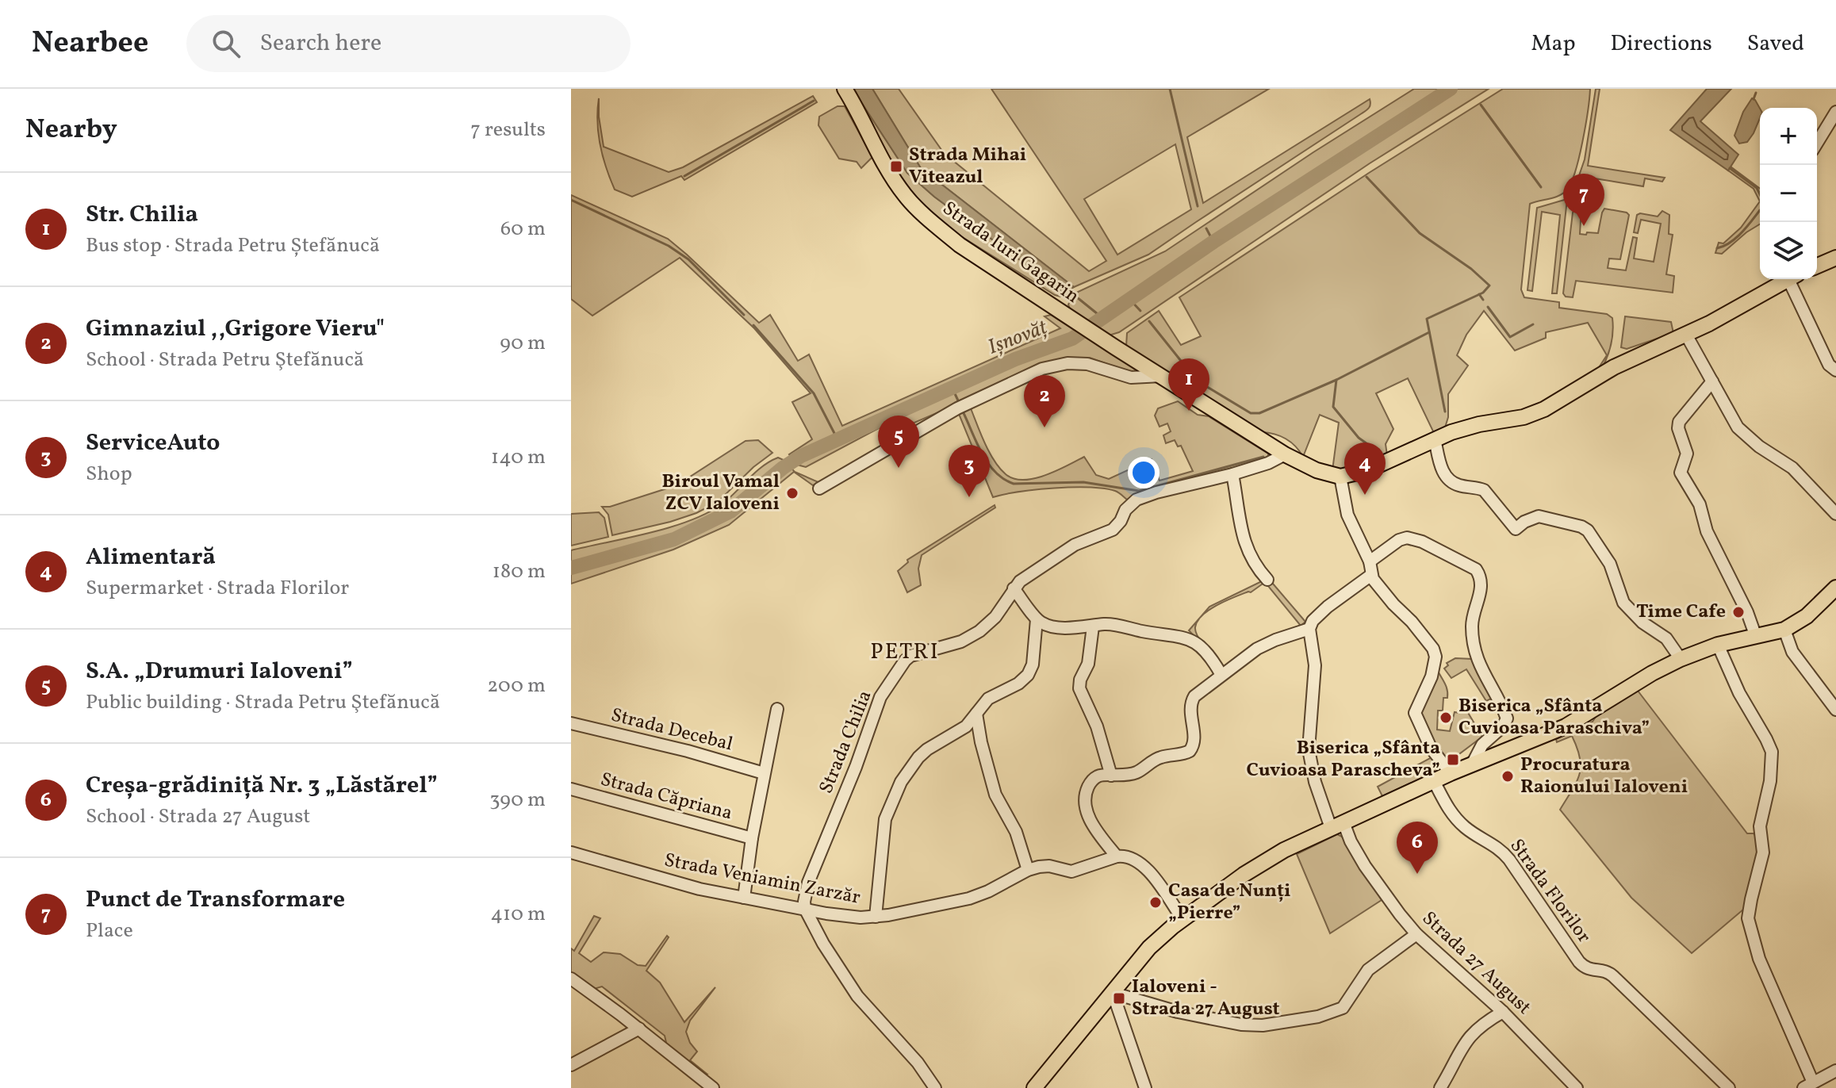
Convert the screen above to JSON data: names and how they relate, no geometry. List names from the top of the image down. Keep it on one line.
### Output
{"streets":{"main road":["Strada Iuri Gagarin"],"street":["Strada Decebal","Strada Chilia","Strada Căpriana","Strada Veniamin Zarzăr","Strada Florilor","Strada 27 August"]},"crossings":[["Strada Iuri Gagarin","Strada Chilia"],["Strada Chilia","Strada Veniamin Zarzăr"]],"districts":["PETRI"],"water":["Ișnovăț"],"places":{"transit":["Strada Mihai Viteazul","Biserica „Sfânta Cuvioasa Parascheva”","Ialoveni - Strada 27 August"],"other":["Biroul Vamal ZCV Ialoveni","Time Cafe","Biserica „Sfânta Cuvioasa Paraschiva”","Procuratura Raionului Ialoveni","Casa de Nunți „Pierre”"]},"page":{"header":"Nearbee","search":"Search here","nav":["Map","Directions","Saved"],"heading":["Nearby","7 results"],"map_buttons":["+","−"],"list":[{"mark":"1","name":"Str. Chilia","note":"Bus stop · Strada Petru Ștefănucă","value":"60 m"},{"mark":"2","name":"Gimnaziul ,,Grigore Vieru\"","note":"School · Strada Petru Ştefănucă","value":"90 m"},{"mark":"3","name":"ServiceAuto","note":"Shop","value":"140 m"},{"mark":"4","name":"Alimentară","note":"Supermarket · Strada Florilor","value":"180 m"},{"mark":"5","name":"S.A. „Drumuri Ialoveni”","note":"Public building · Strada Petru Ştefănucă","value":"200 m"},{"mark":"6","name":"Creșa-grădiniță Nr. 3 „Lăstărel”","note":"School · Strada 27 August","value":"390 m"},{"mark":"7","name":"Punct de Transformare","note":"Place","value":"410 m"}],"pins":["7","1","2","5","4","3","6"]}}
